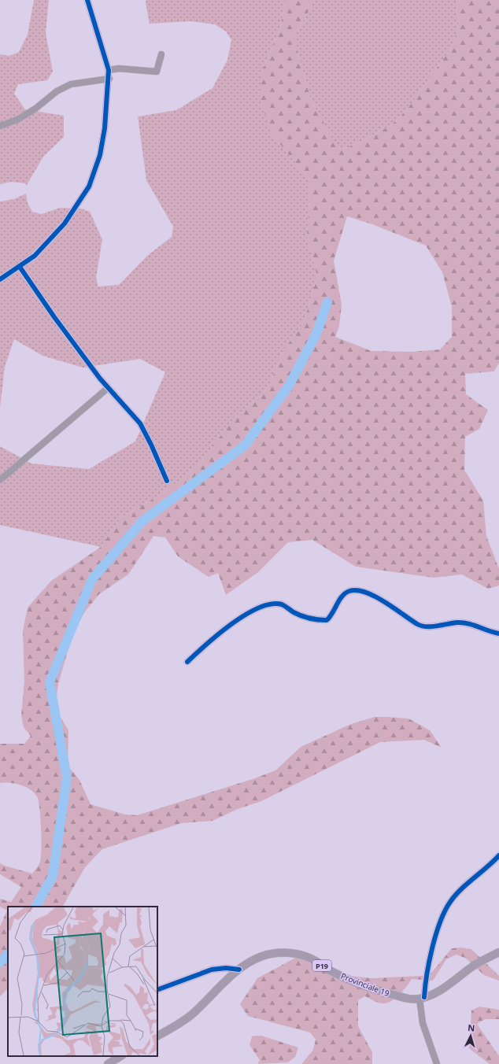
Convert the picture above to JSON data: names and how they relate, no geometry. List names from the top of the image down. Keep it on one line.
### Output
{"streets":{"main road":["P19","Provinciale 19"]},"north":"top"}
